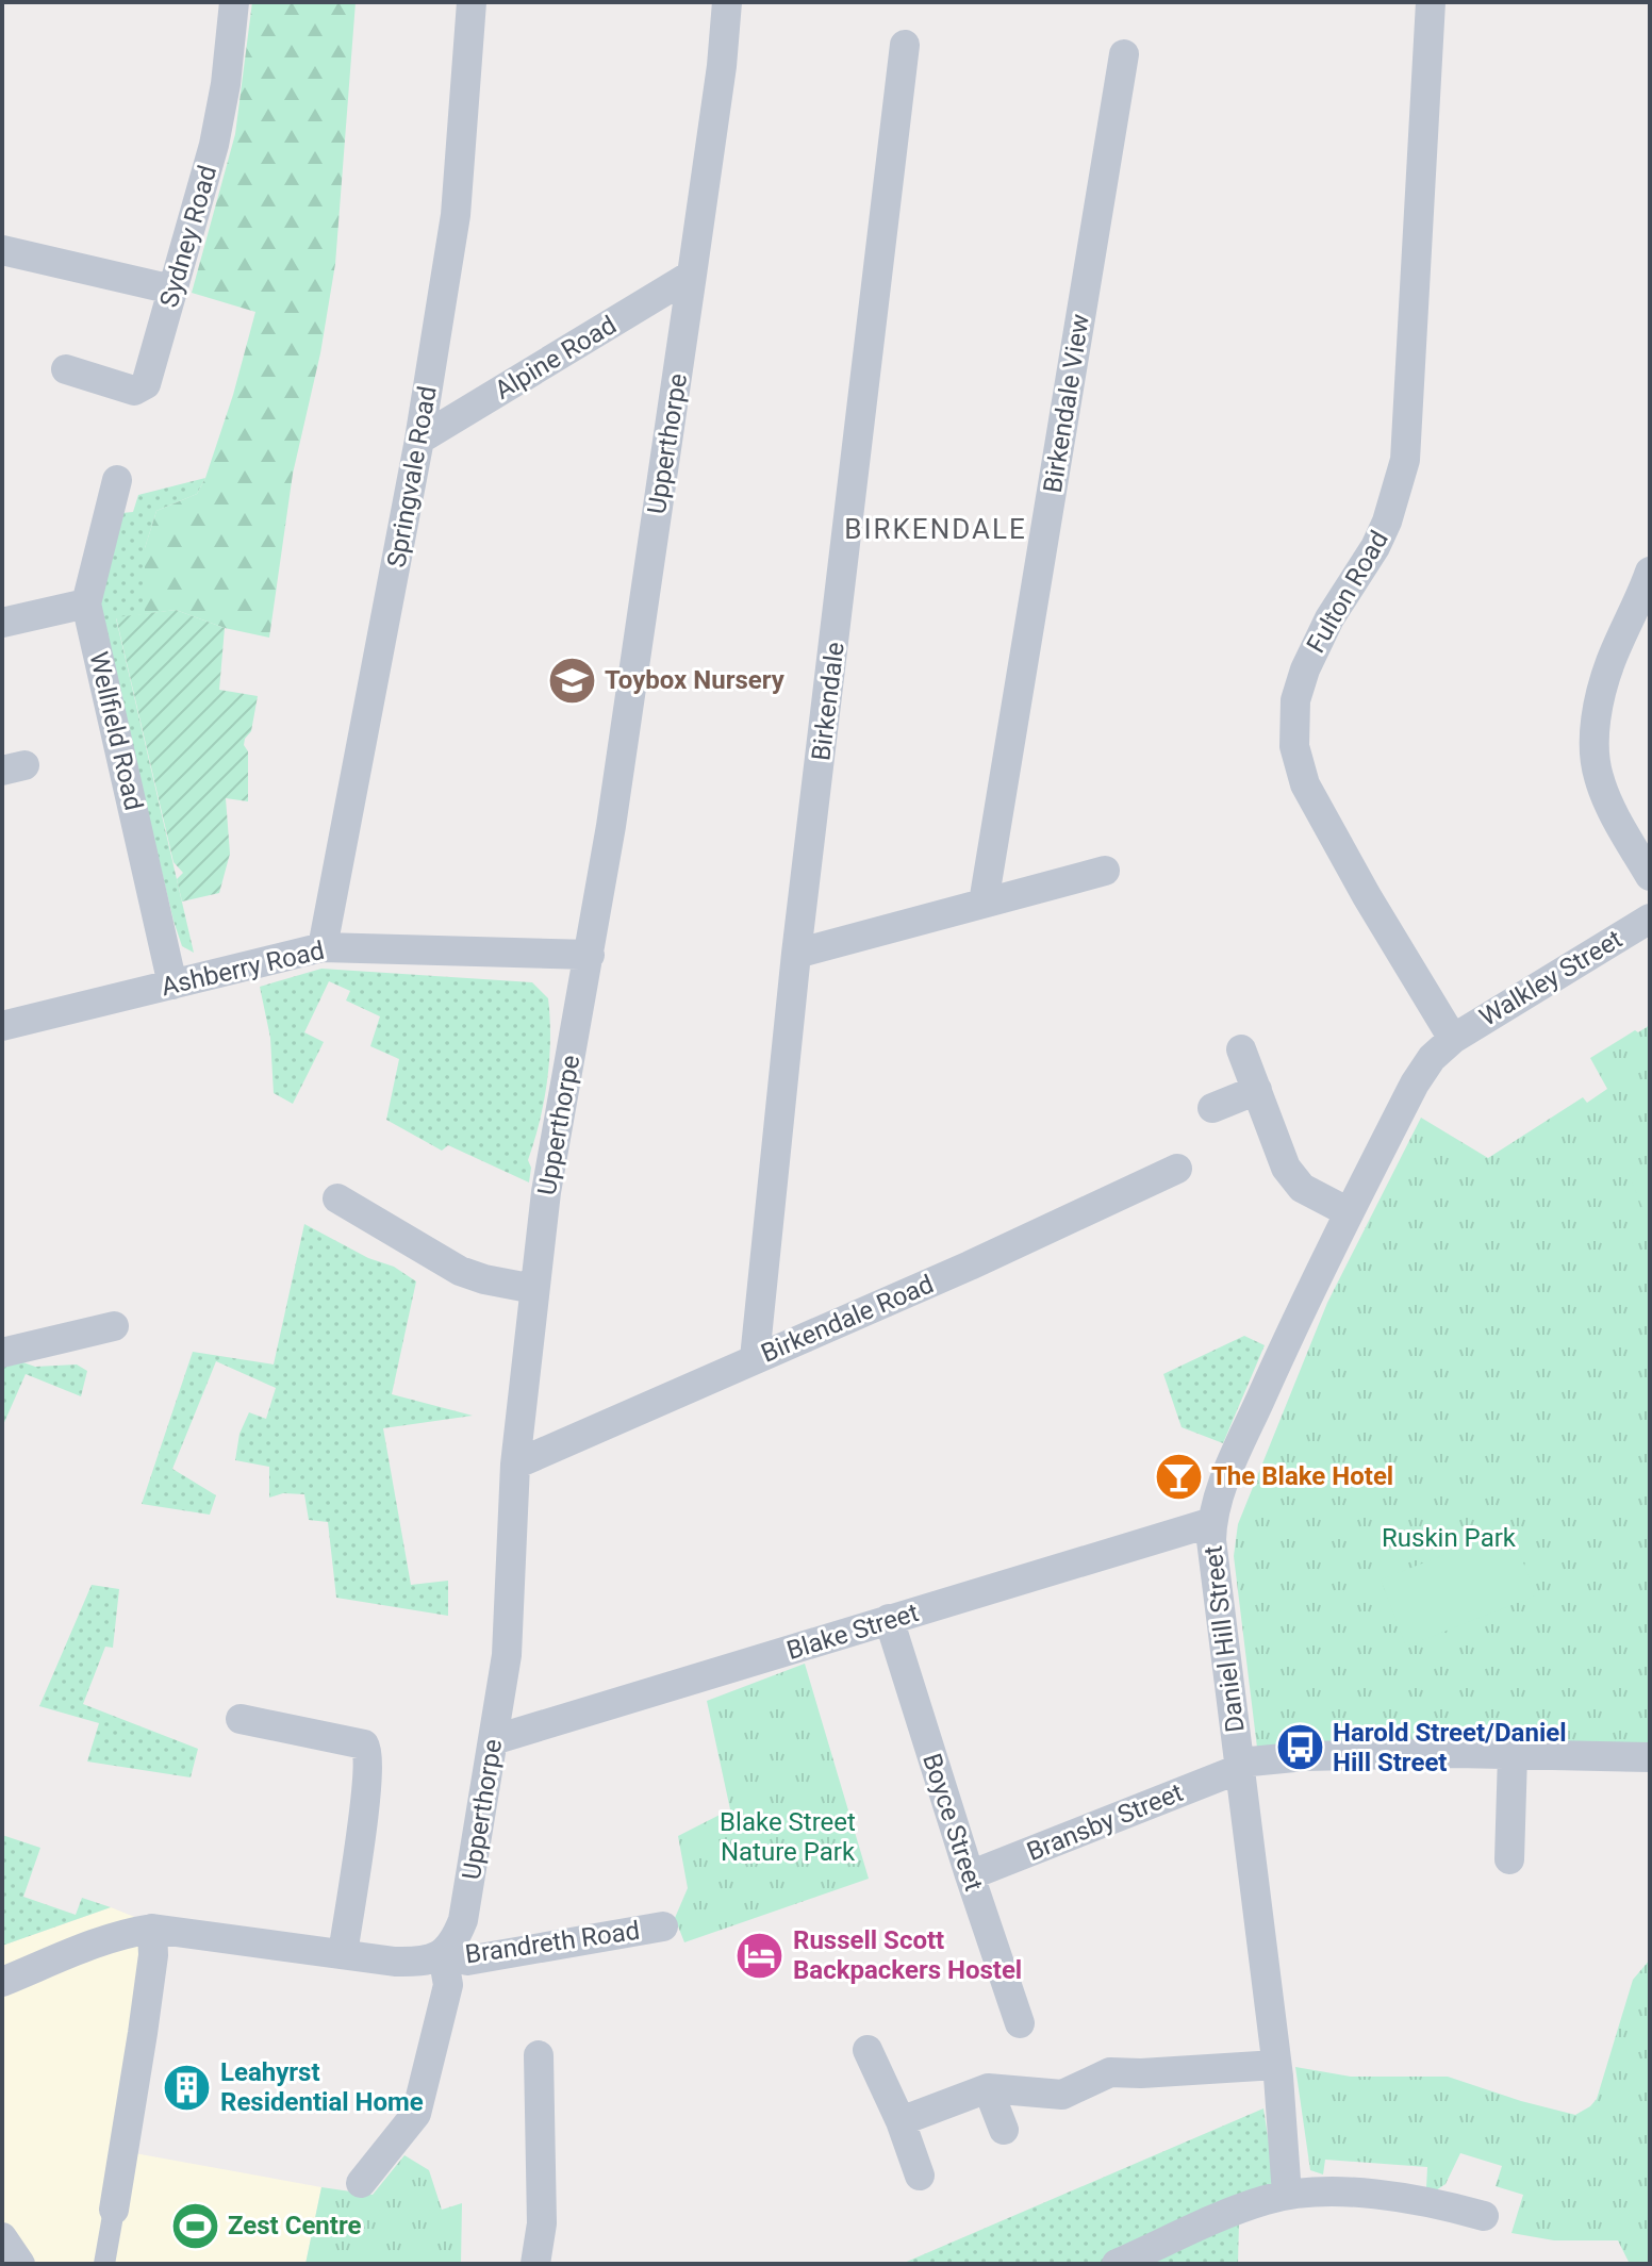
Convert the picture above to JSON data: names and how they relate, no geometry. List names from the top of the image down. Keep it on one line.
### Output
{"streets":{"street":["Sydney Road","Alpine Road","Birkendale View","Upperthorpe","Springvale Road","Fulton Road","Birkendale","Wellfield Road","Ashberry Road","Walkley Street","Birkendale Road","Blake Street","Daniel Hill Street","Boyce Street","Bransby Street","Brandreth Road"]},"crossings":[["Alpine Road","Upperthorpe"],["Alpine Road","Springvale Road"],["Upperthorpe","Ashberry Road"],["Upperthorpe","Birkendale Road"],["Upperthorpe","Blake Street"],["Upperthorpe","Brandreth Road"],["Springvale Road","Ashberry Road"],["Fulton Road","Walkley Street"],["Fulton Road","Daniel Hill Street"],["Birkendale","Birkendale Road"],["Wellfield Road","Ashberry Road"],["Walkley Street","Daniel Hill Street"],["Blake Street","Daniel Hill Street"],["Blake Street","Boyce Street"],["Daniel Hill Street","Bransby Street"],["Boyce Street","Bransby Street"]],"districts":["BIRKENDALE"],"parks":["Ruskin Park","Blake Street Nature Park"],"places":{"school or university":["Toybox Nursery"],"bar":["The Blake Hotel"],"bus stop":["Harold Street/Daniel Hill Street"],"hotel":["Russell Scott Backpackers Hostel"],"building":["Leahyrst Residential Home"],"sports":["Zest Centre"]}}
